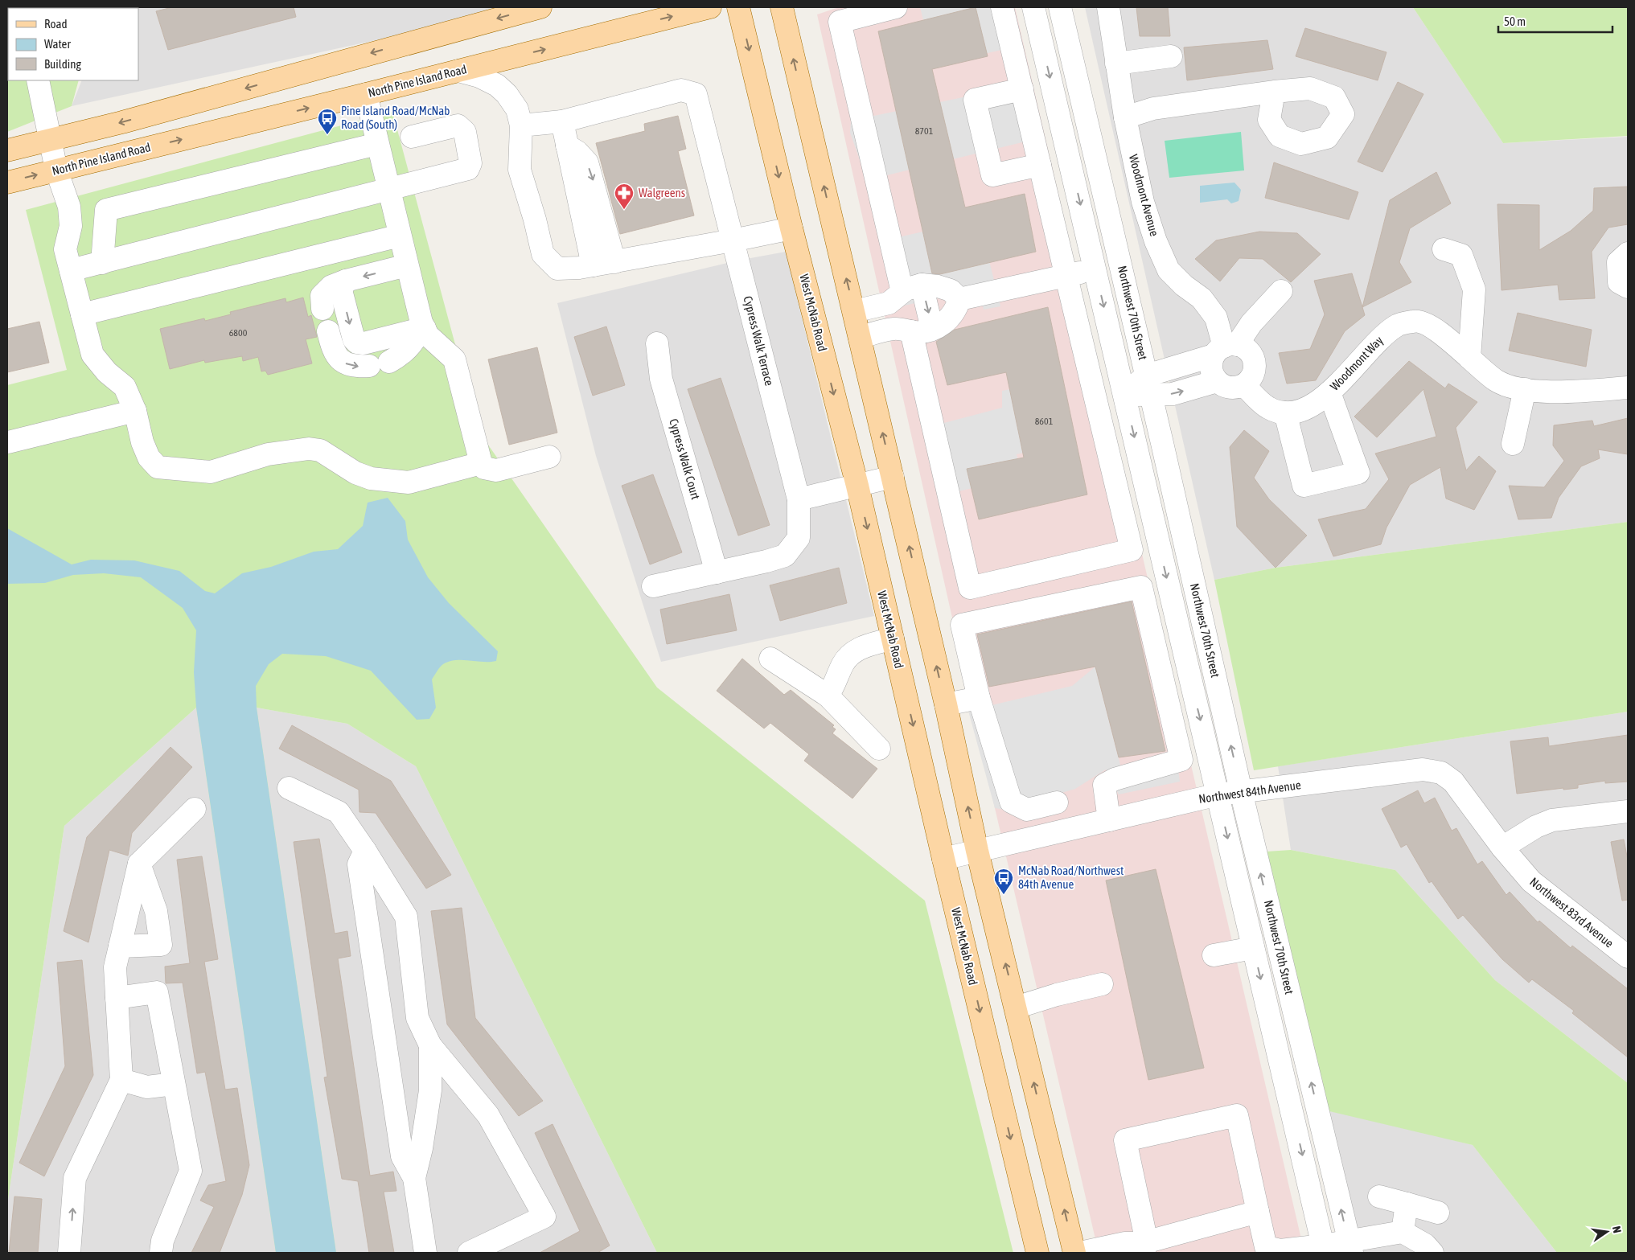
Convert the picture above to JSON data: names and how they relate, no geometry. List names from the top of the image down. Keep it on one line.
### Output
{"streets":{"main road":["North Pine Island Road","West McNab Road"],"street":["Woodmont Avenue","Northwest 70th Street","Cypress Walk Terrace","Woodmont Way","Cypress Walk Court","Northwest 84th Avenue","Northwest 83rd Avenue"]},"crossings":[["West McNab Road","Northwest 84th Avenue"],["Northwest 70th Street","Northwest 84th Avenue"],["Cypress Walk Terrace","Cypress Walk Court"],["Northwest 84th Avenue","Northwest 83rd Avenue"]],"places":{"bus stop":["Pine Island Road/McNab Road (South)","McNab Road/Northwest 84th Avenue"],"pharmacy":["Walgreens"]},"house_numbers":["8701","6800","8601"],"legend":["Road","Water","Building"],"scale_bar":"50 m","north":"right"}
